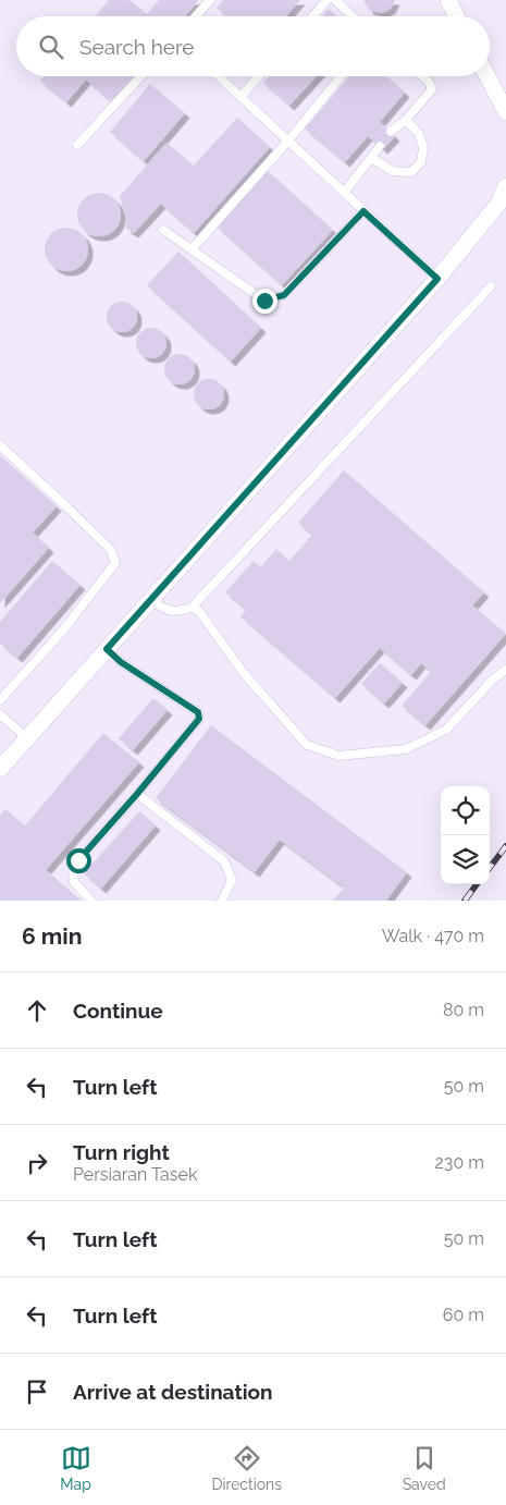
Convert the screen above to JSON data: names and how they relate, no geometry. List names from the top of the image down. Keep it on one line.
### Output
{"page":{"search":"Search here","heading":["6 min","Walk · 470 m"],"list":[["Continue","80 m"],["Turn left","50 m"],["Turn right","Persiaran Tasek","230 m"],["Turn left","50 m"],["Turn left","60 m"],"Arrive at destination"],"nav":["Map","Directions","Saved"]}}
